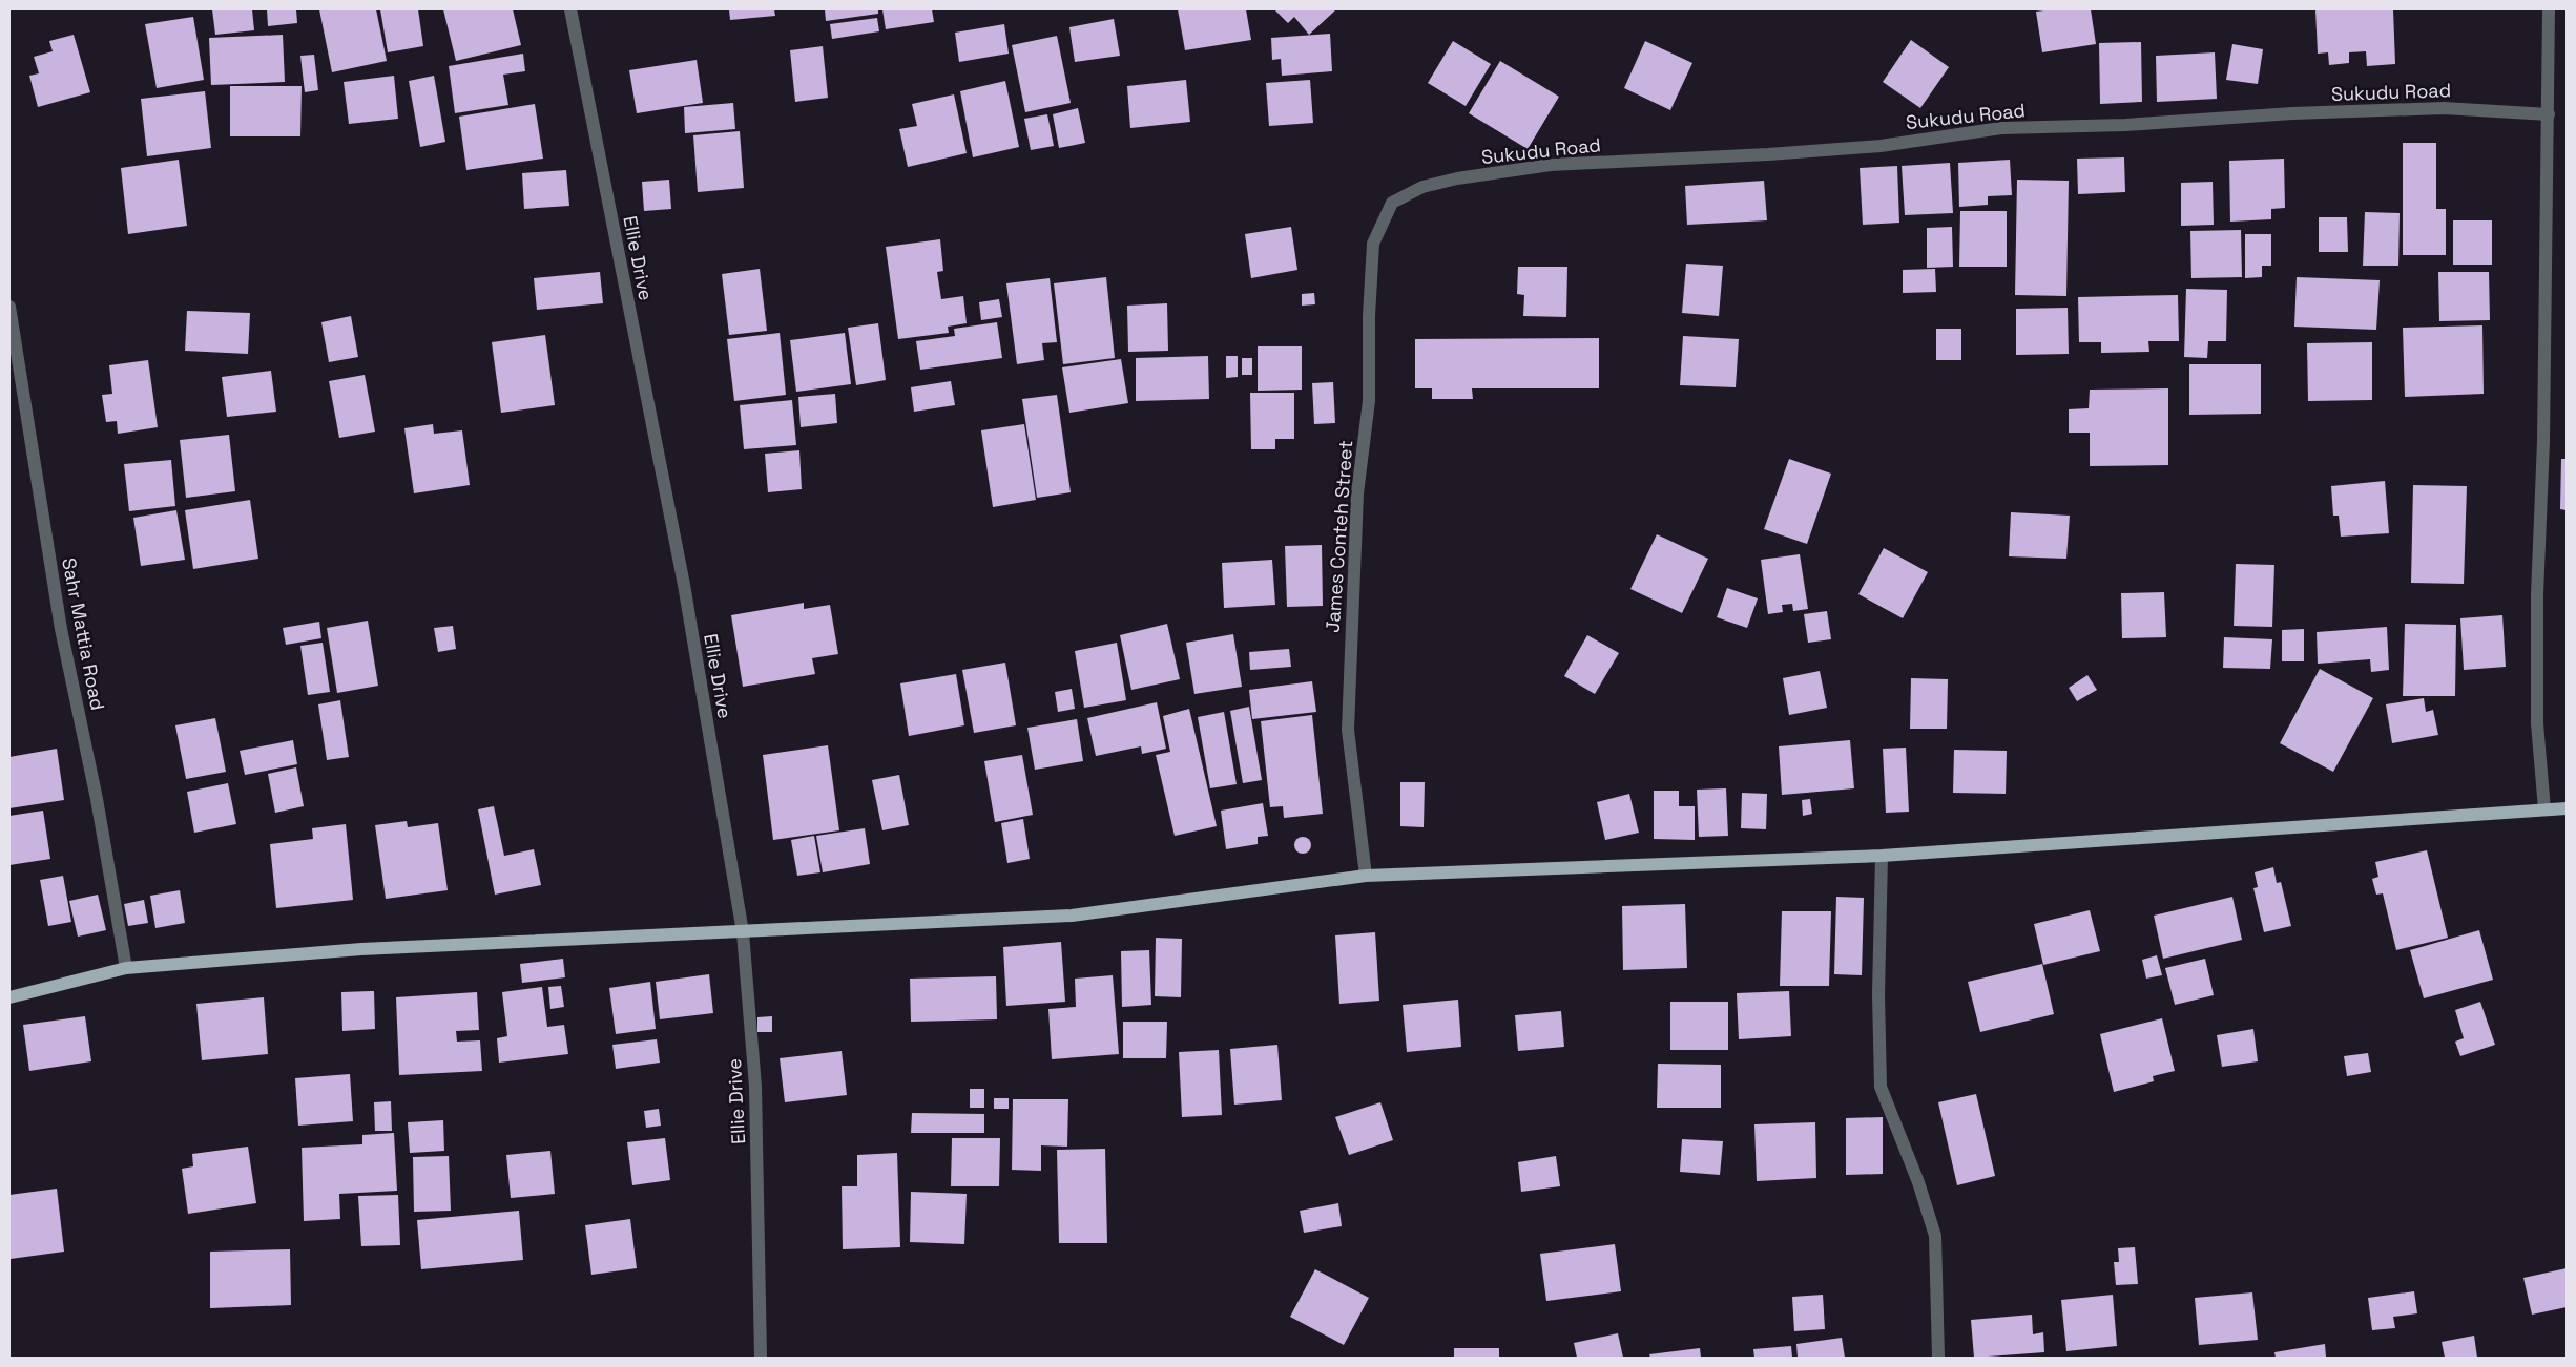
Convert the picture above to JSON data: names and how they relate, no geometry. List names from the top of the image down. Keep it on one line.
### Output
{"streets":{"street":["Sukudu Road","Ellie Drive","James Conteh Street","Sahr Mattia Road"]},"crossings":[["Sukudu Road","James Conteh Street"]]}
